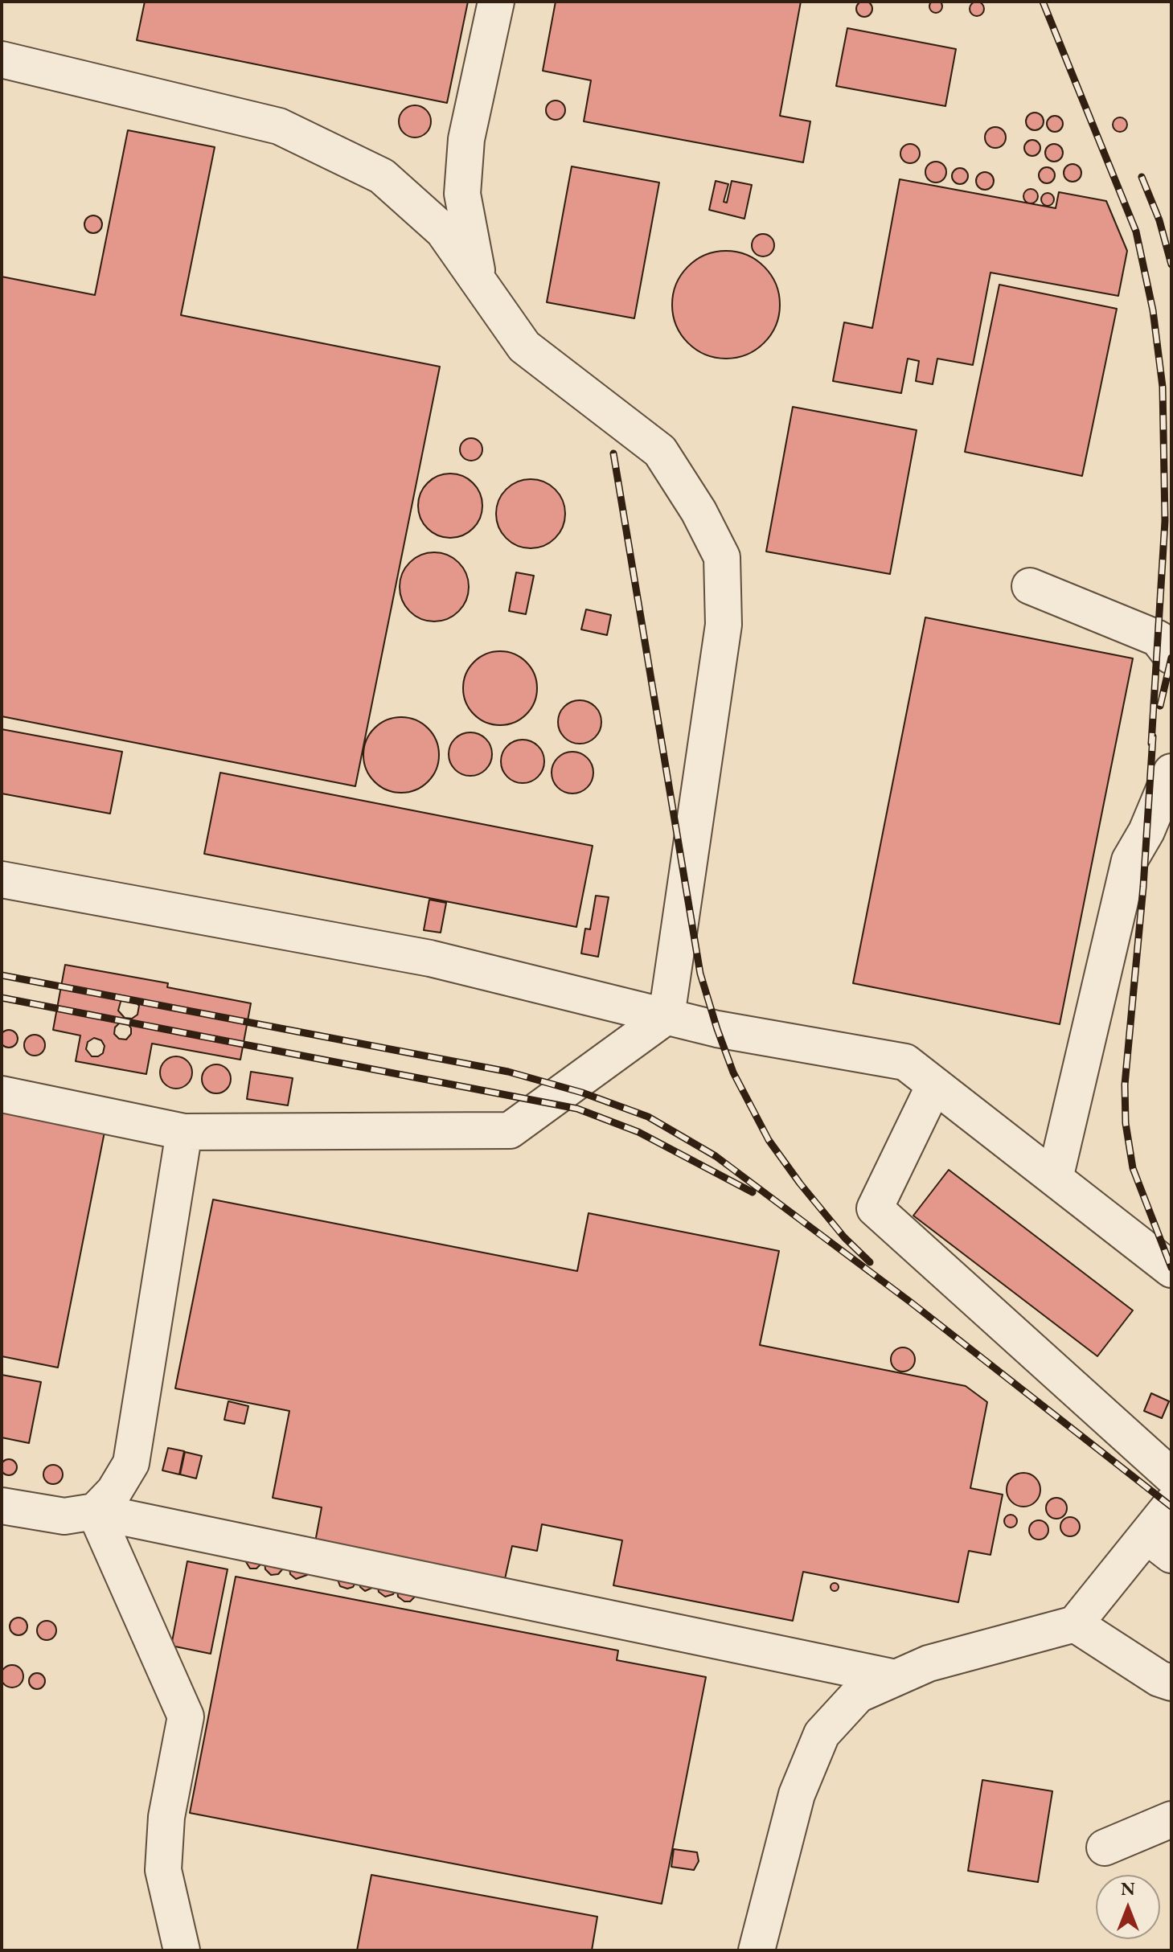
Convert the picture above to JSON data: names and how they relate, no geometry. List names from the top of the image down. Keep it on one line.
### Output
{"north":"top"}
